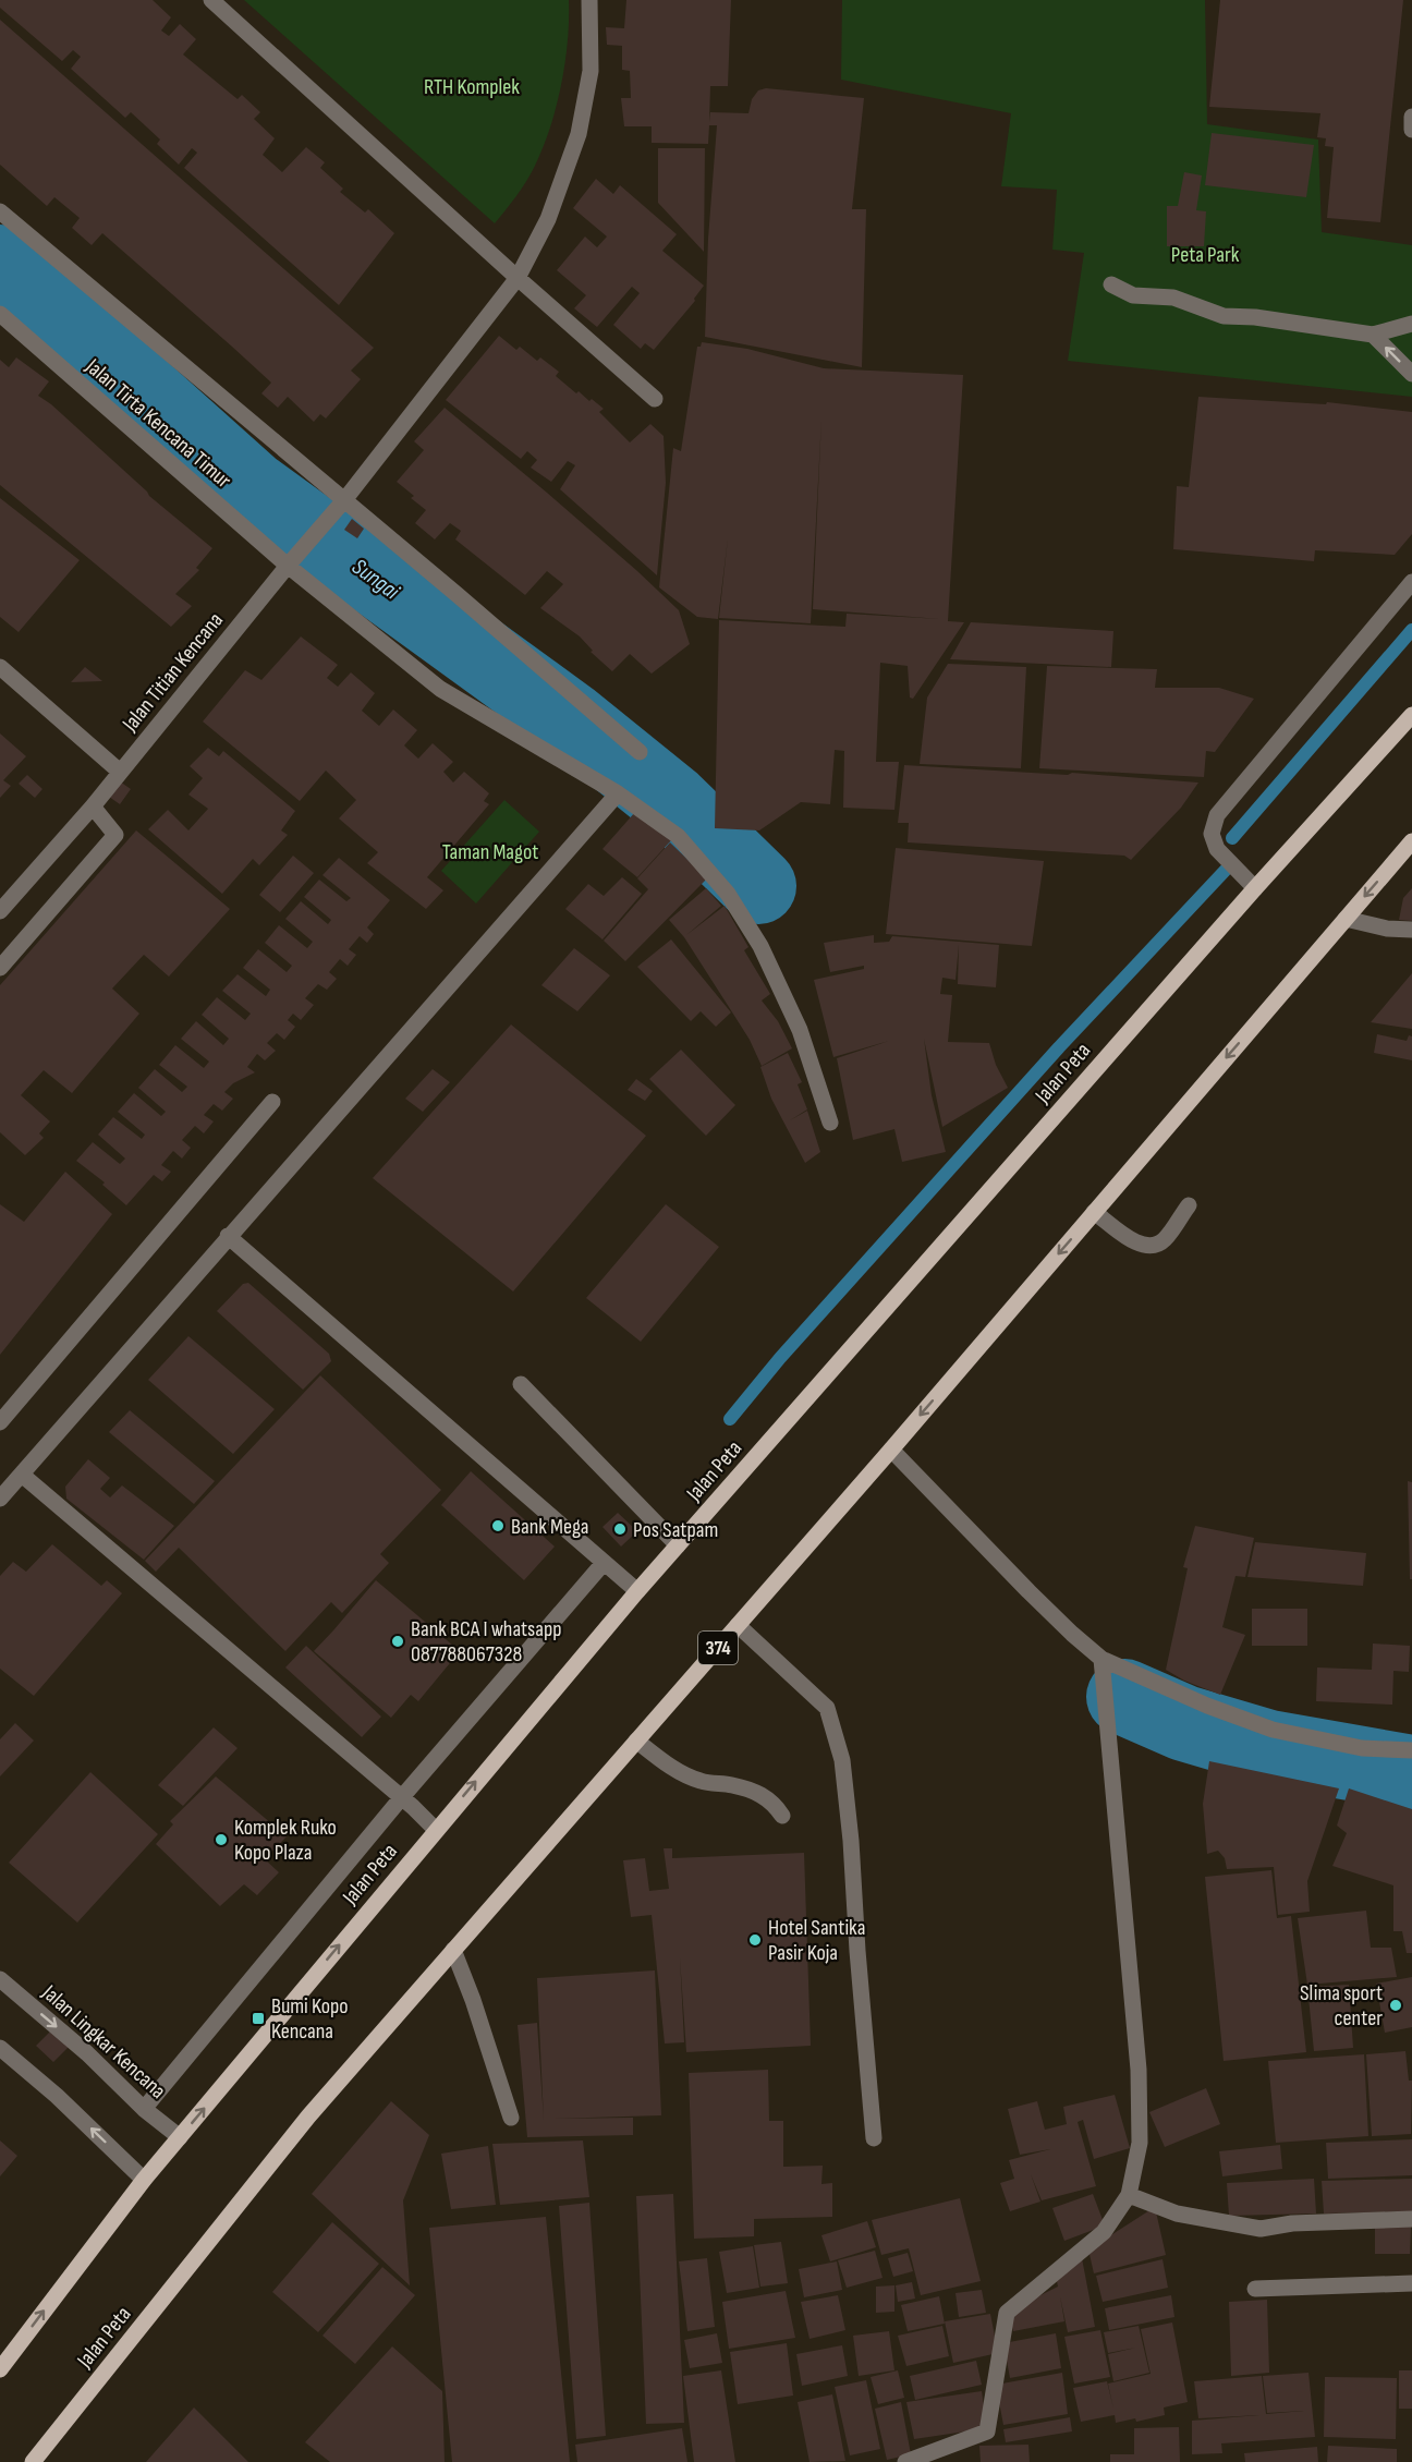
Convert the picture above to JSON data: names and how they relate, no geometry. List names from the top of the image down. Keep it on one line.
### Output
{"streets":{"main road":["Jalan Peta","374"],"street":["Jalan Tirta Kencana Timur","Jalan Titian Kencana","Jalan Lingkar Kencana"]},"crossings":[["Jalan Tirta Kencana Timur","Jalan Titian Kencana"],["Jalan Peta","Jalan Lingkar Kencana"]],"water":["Sungai"],"parks":["RTH Komplek","Peta Park","Taman Magot"],"places":{"other":["Bank Mega","Pos Satpam","Bank BCA I whatsapp 087788067328","Komplek Ruko Kopo Plaza","Hotel Santika Pasir Koja","Slima sport center"],"transit":["Bumi Kopo Kencana"]}}
